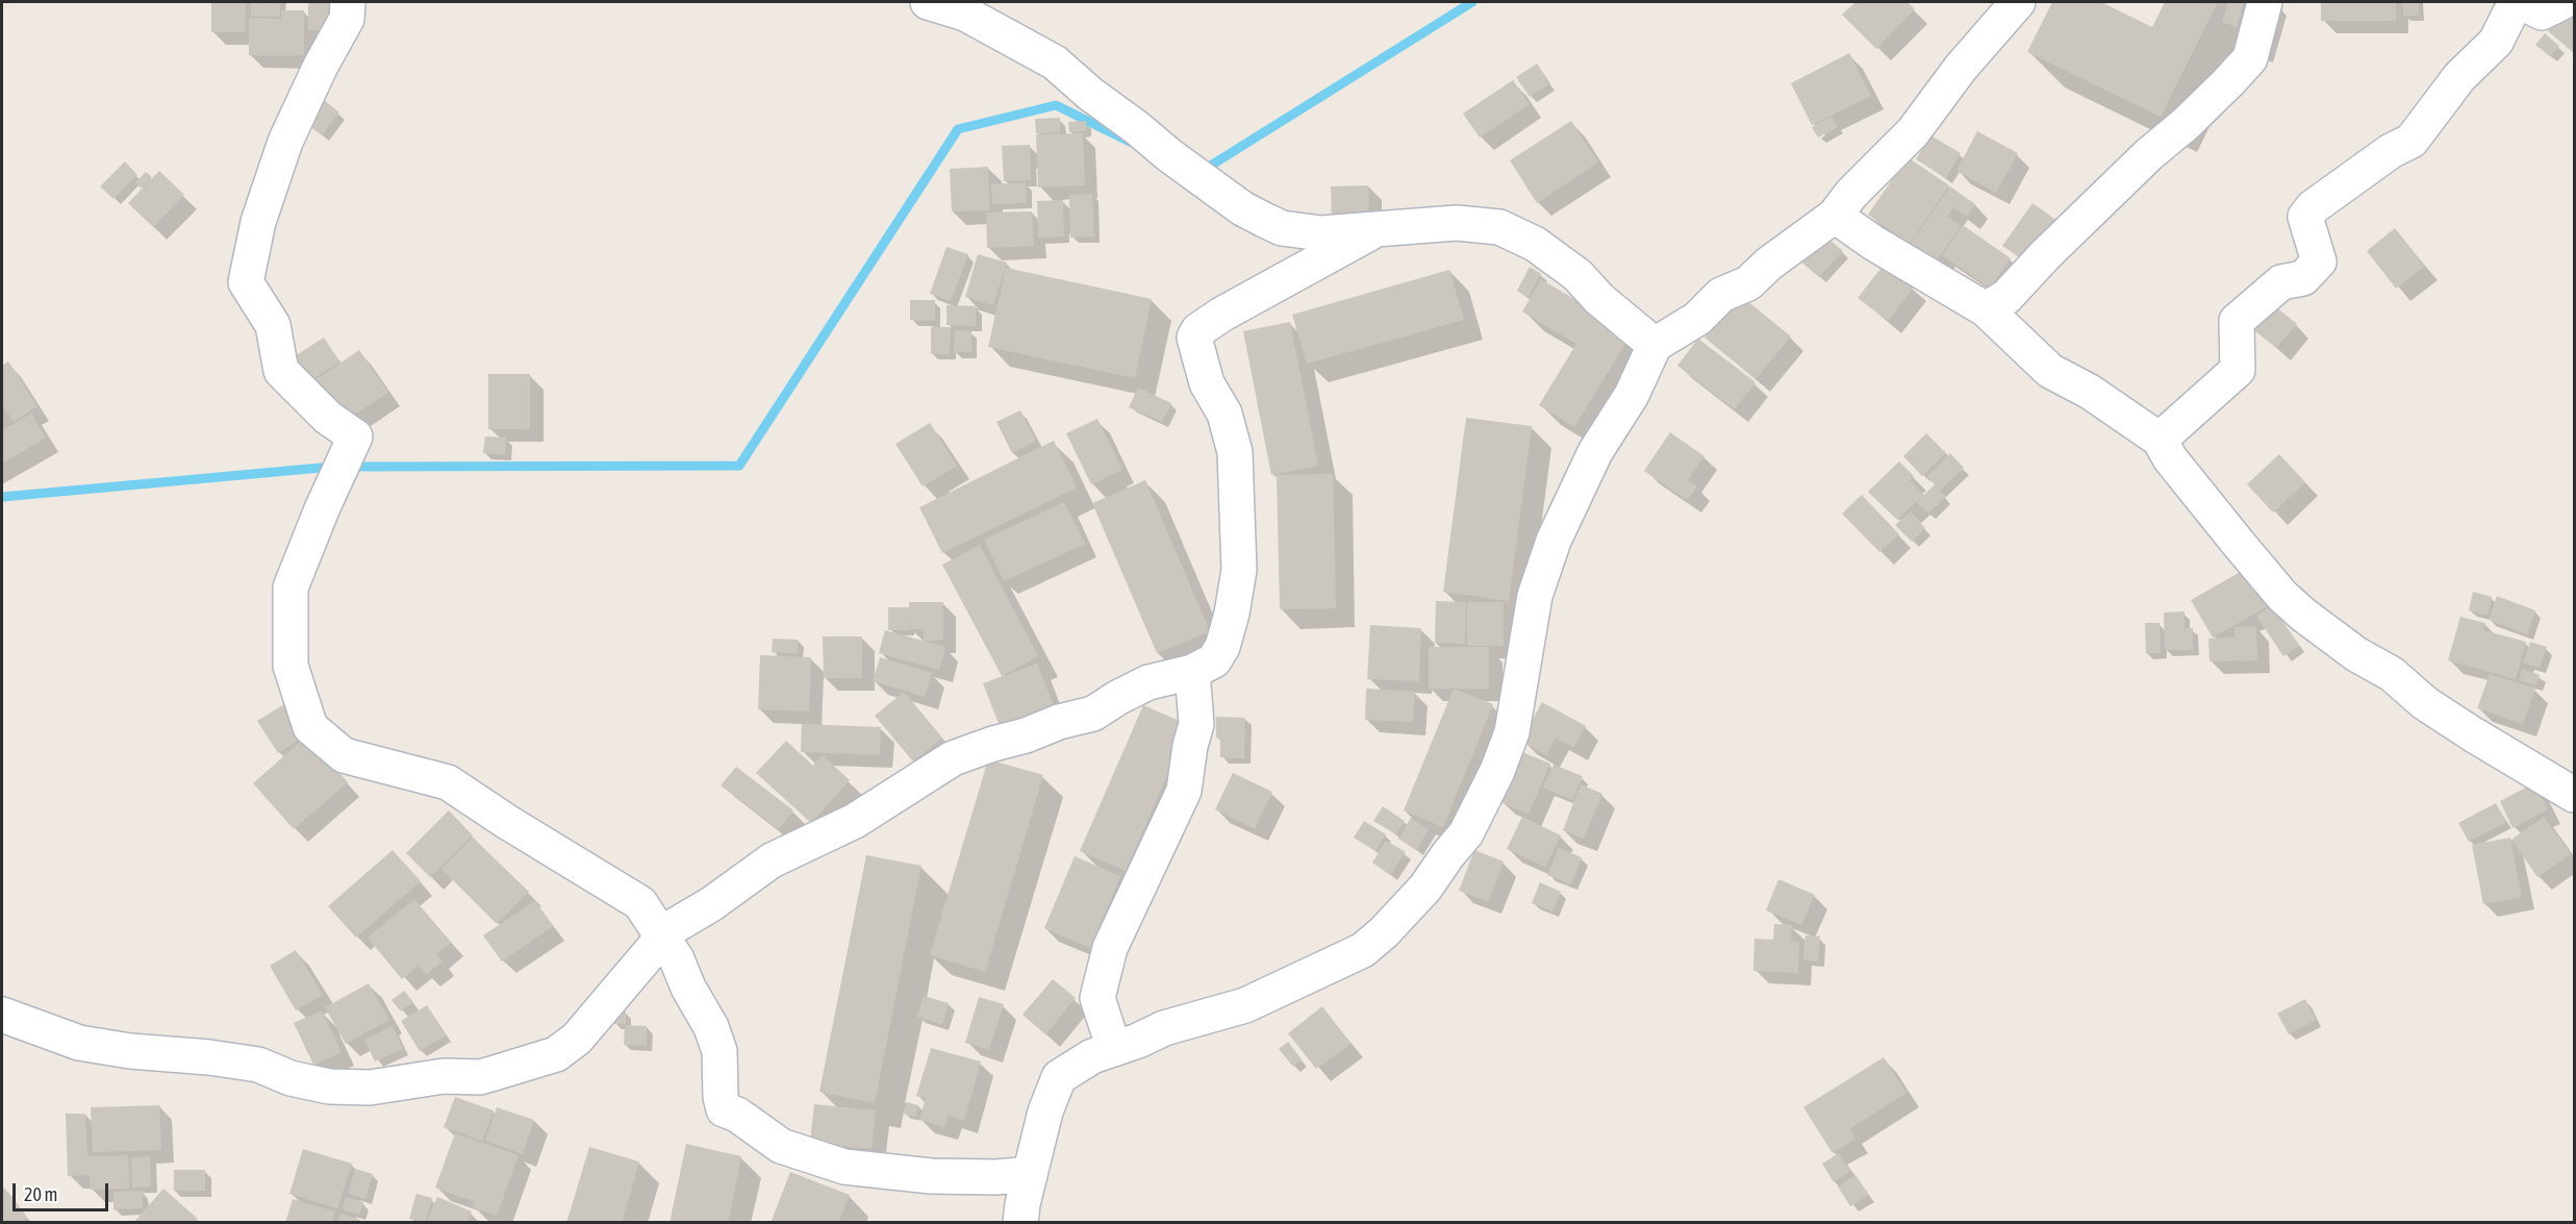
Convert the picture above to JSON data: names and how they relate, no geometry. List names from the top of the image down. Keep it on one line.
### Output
{"scale_bar":"20 m"}
